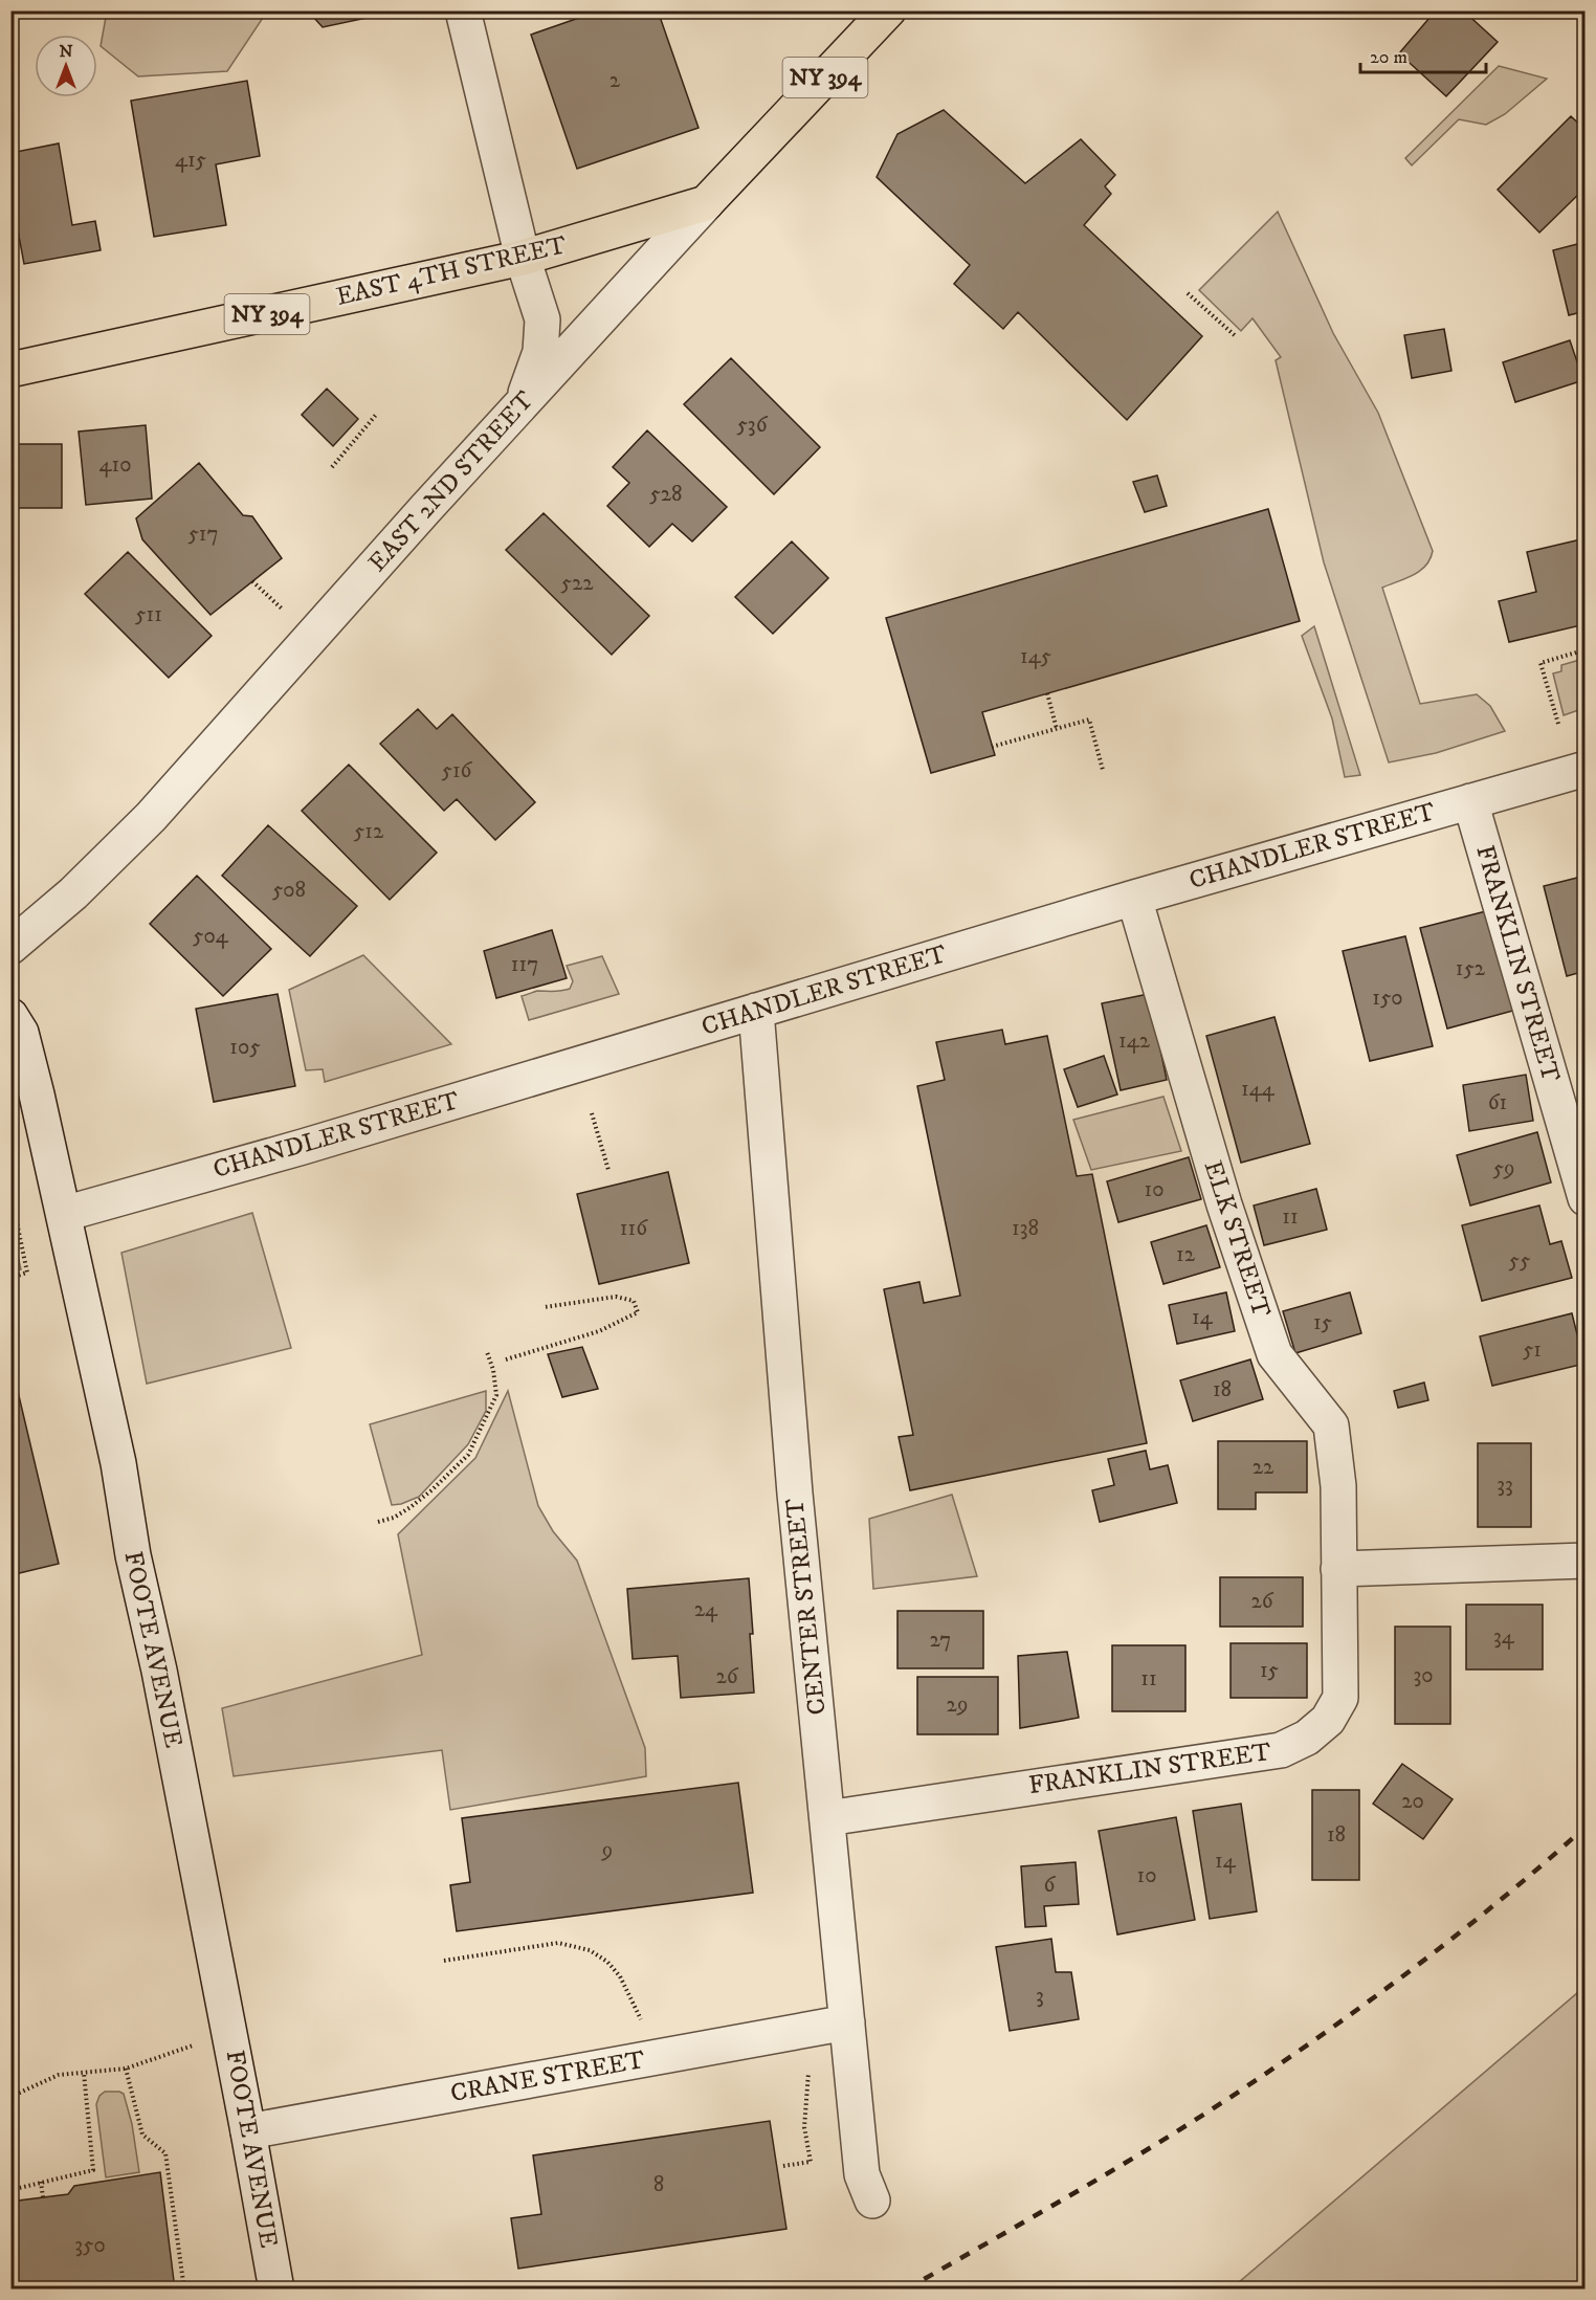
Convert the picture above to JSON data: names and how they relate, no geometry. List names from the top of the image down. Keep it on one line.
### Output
{"streets":{"main road":["NY 394","EAST 4TH STREET","EAST 2ND STREET"],"street":["CHANDLER STREET","FRANKLIN STREET","ELK STREET","CENTER STREET","FOOTE AVENUE","CRANE STREET"]},"crossings":[["EAST 4TH STREET","EAST 2ND STREET"],["CHANDLER STREET","FRANKLIN STREET"],["CHANDLER STREET","ELK STREET"],["CHANDLER STREET","CENTER STREET"],["CHANDLER STREET","FOOTE AVENUE"],["FRANKLIN STREET","ELK STREET"],["FRANKLIN STREET","CENTER STREET"],["CENTER STREET","CRANE STREET"],["FOOTE AVENUE","CRANE STREET"]],"house_numbers":["2","415","536","410","528","517","522","511","145","516","512","508","504","117","152","150","142","105","144","61","59","10","11","116","138","12","55","14","15","51","18","22","33","26","24","34","27","15","30","26","11","29","20","18","9","14","10","6","3","8","350"],"scale_bar":"20 m","north":"top"}
